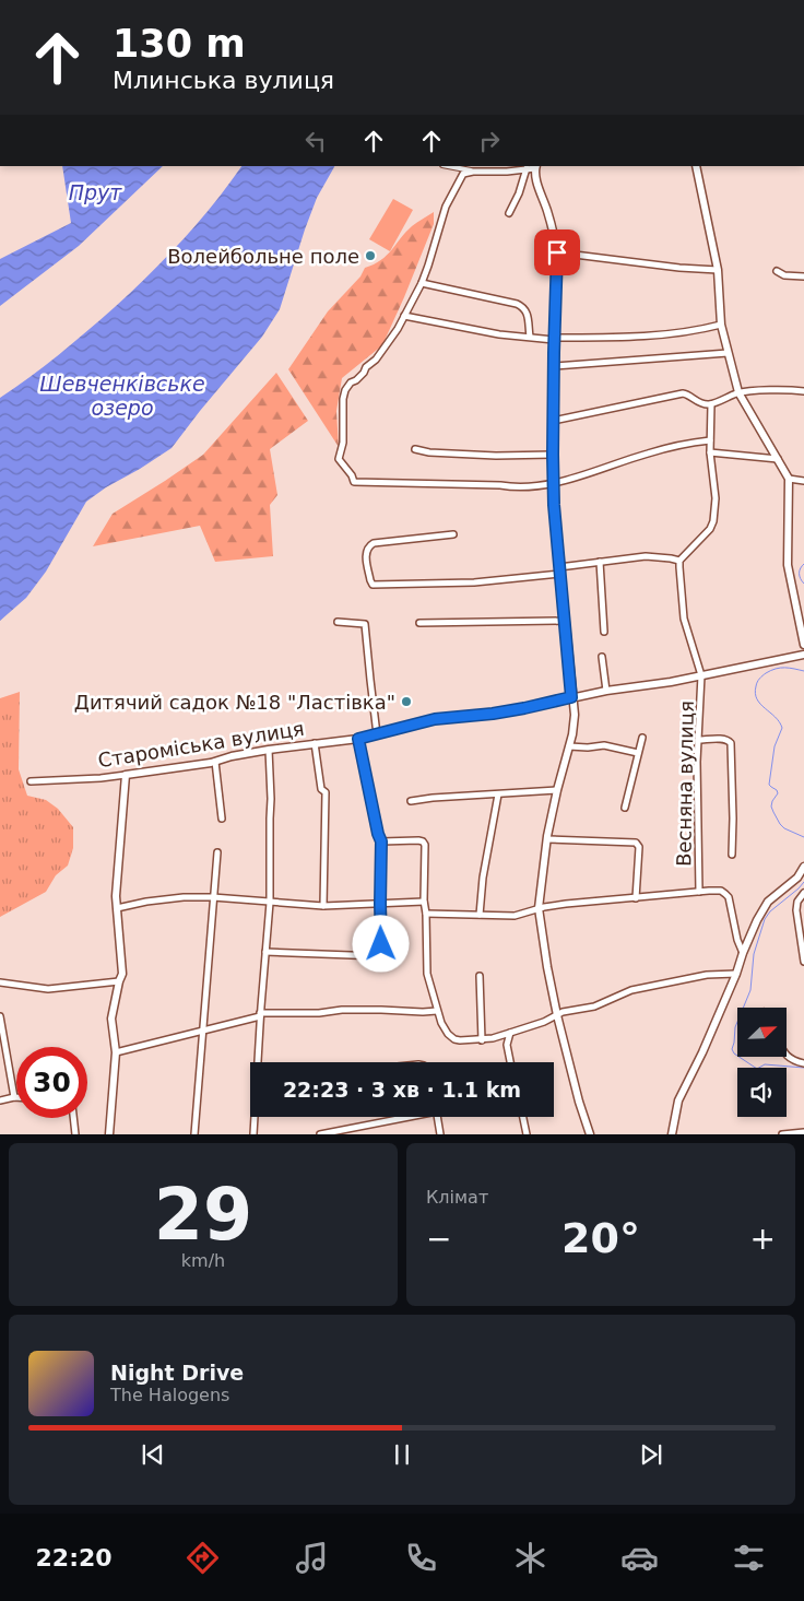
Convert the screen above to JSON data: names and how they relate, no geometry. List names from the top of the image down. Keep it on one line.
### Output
{"streets":{"street":["Староміська вулиця","Весняна вулиця"]},"crossings":[["Староміська вулиця","Весняна вулиця"]],"water":["Прут","Шевченківське озеро"],"places":["Волейбольне поле","Дитячий садок №18 \"Ластівка\""],"north":"top right","page":{"turn":["130 m","Млинська вулиця"],"limit":"30","trip":"22:23 · 3 хв · 1.1 km","tile":[["29","km/h"],"Клімат"],"heat":["−","20°","+"],"song":["Night Drive","The Halogens"],"tabs":"22:20"}}
